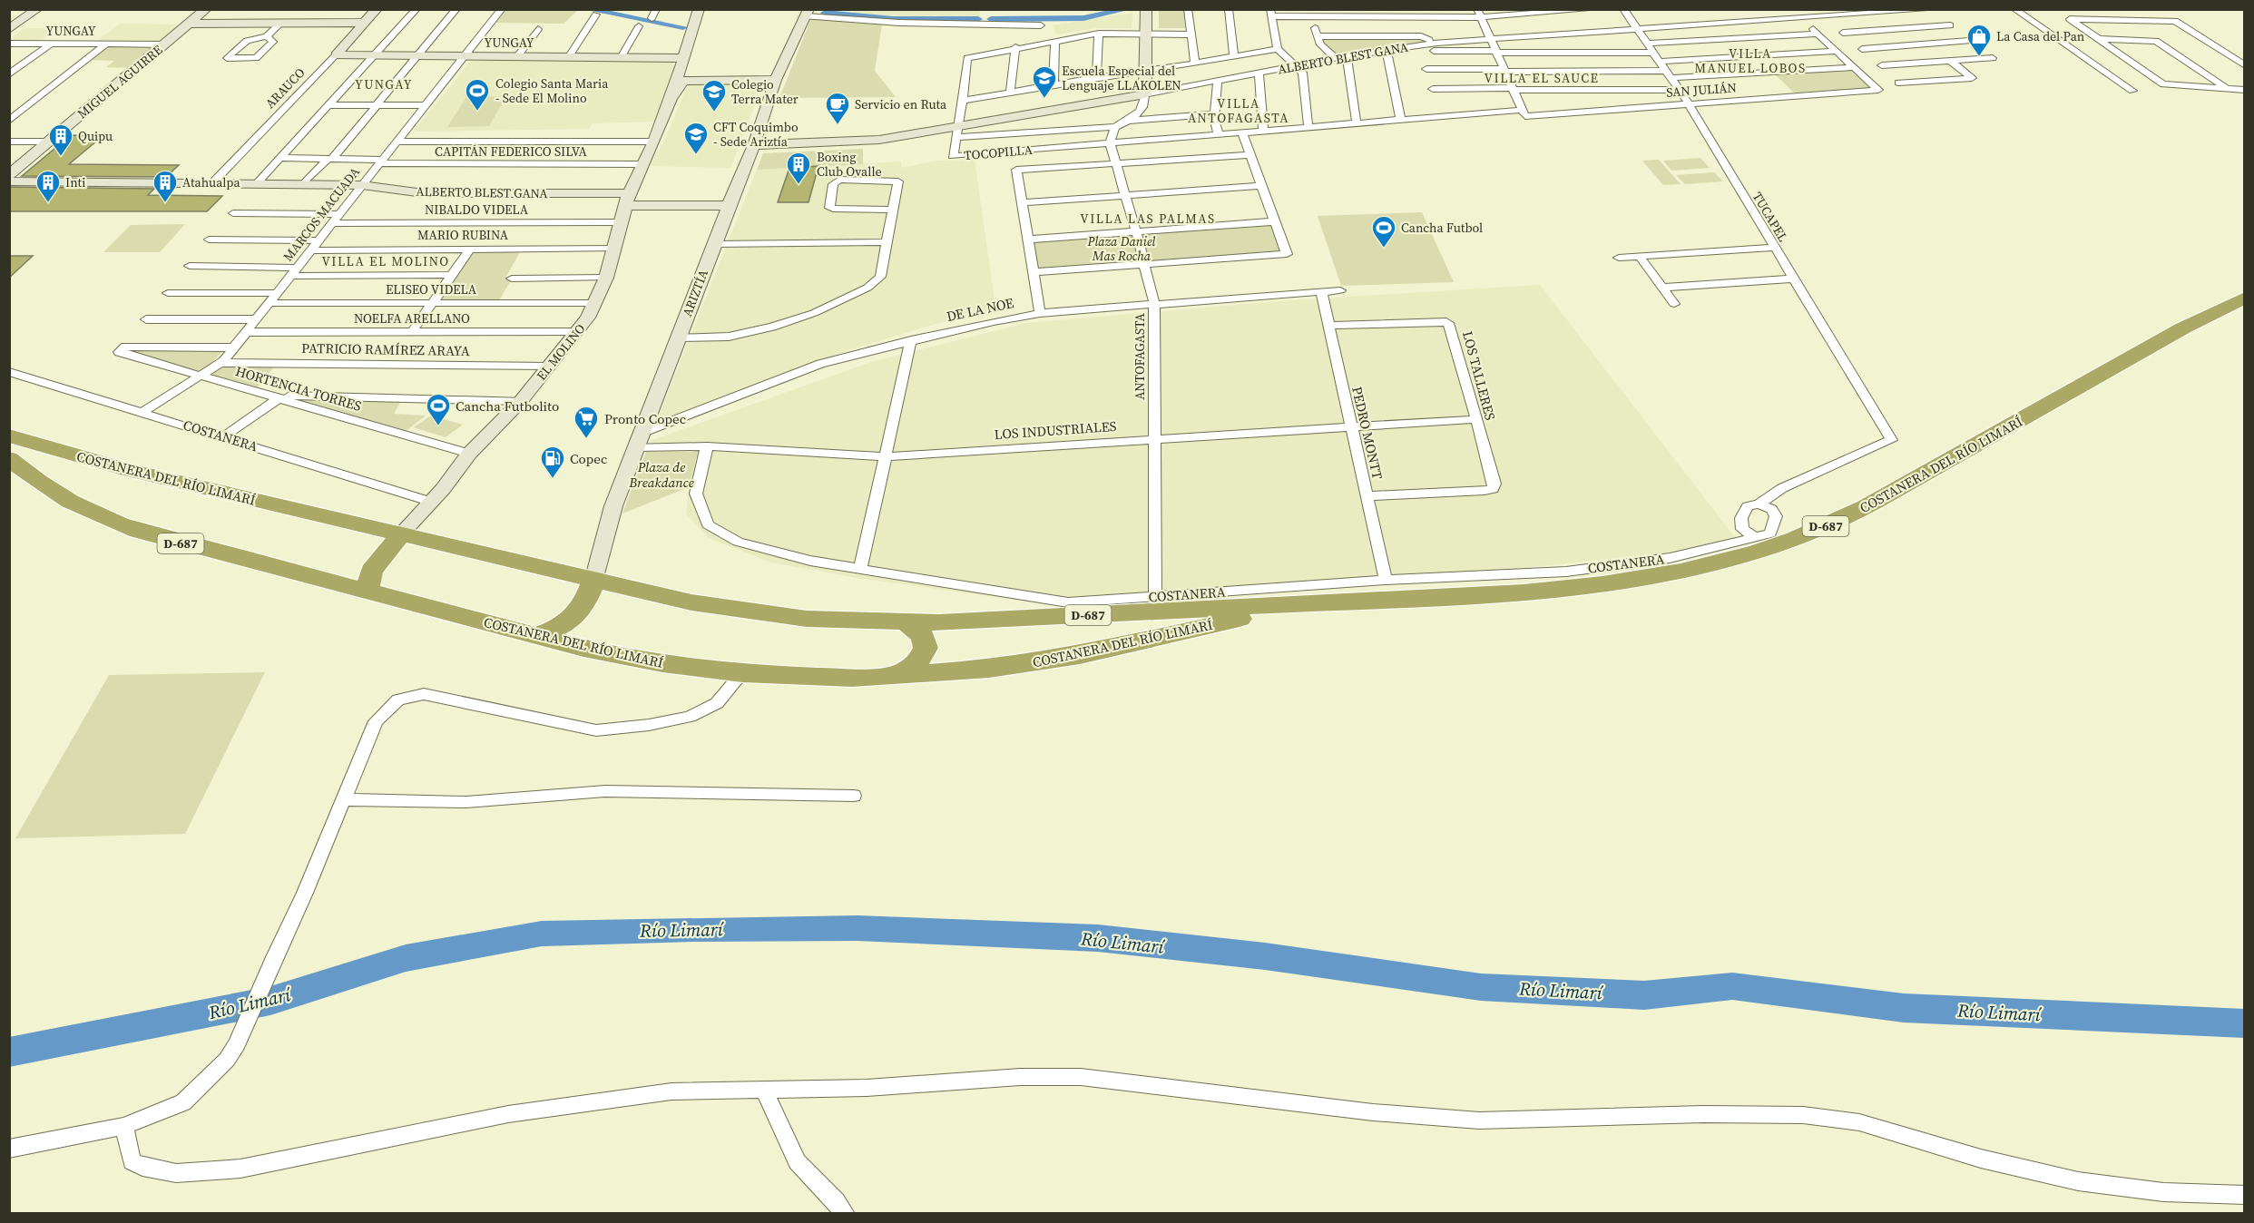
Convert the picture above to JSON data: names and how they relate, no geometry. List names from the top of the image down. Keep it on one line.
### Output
{"streets":{"highway":["COSTANERA DEL RÍO LIMARÍ","D-687"],"street":["YUNGAY","ALBERTO BLEST GANA","MIGUEL AGUIRRE","ARAUCO","SAN JULIÁN","CAPITÁN FEDERICO SILVA","TOCOPILLA","NIBALDO VIDELA","MARCOS MACUADA","TUCAPEL","MARIO RUBINA","ELISEO VIDELA","ARIZTÍA","DE LA NOE","NOELFA ARELLANO","PATRICIO RAMÍREZ ARAYA","EL MOLINO","ANTOFAGASTA","LOS TALLERES","HORTENCIA TORRES","LOS INDUSTRIALES","PEDRO MONTT","COSTANERA"]},"crossings":[["YUNGAY","MIGUEL AGUIRRE"],["YUNGAY","ARAUCO"],["YUNGAY","MARCOS MACUADA"],["YUNGAY","EL MOLINO"],["ALBERTO BLEST GANA","ARAUCO"],["ALBERTO BLEST GANA","TOCOPILLA"],["ALBERTO BLEST GANA","MARCOS MACUADA"],["ALBERTO BLEST GANA","TUCAPEL"],["ALBERTO BLEST GANA","ARIZTÍA"],["ALBERTO BLEST GANA","EL MOLINO"],["SAN JULIÁN","TOCOPILLA"],["SAN JULIÁN","TUCAPEL"],["SAN JULIÁN","ANTOFAGASTA"],["CAPITÁN FEDERICO SILVA","MARCOS MACUADA"],["CAPITÁN FEDERICO SILVA","EL MOLINO"],["TOCOPILLA","ANTOFAGASTA"],["NIBALDO VIDELA","MARCOS MACUADA"],["NIBALDO VIDELA","EL MOLINO"],["MARCOS MACUADA","MARIO RUBINA"],["MARCOS MACUADA","ELISEO VIDELA"],["MARCOS MACUADA","NOELFA ARELLANO"],["MARCOS MACUADA","PATRICIO RAMÍREZ ARAYA"],["MARCOS MACUADA","HORTENCIA TORRES"],["MARCOS MACUADA","COSTANERA"],["TUCAPEL","COSTANERA"],["MARIO RUBINA","EL MOLINO"],["ELISEO VIDELA","EL MOLINO"],["ARIZTÍA","DE LA NOE"],["ARIZTÍA","EL MOLINO"],["ARIZTÍA","LOS INDUSTRIALES"],["ARIZTÍA","COSTANERA DEL RÍO LIMARÍ"],["DE LA NOE","ANTOFAGASTA"],["DE LA NOE","LOS INDUSTRIALES"],["DE LA NOE","PEDRO MONTT"],["NOELFA ARELLANO","EL MOLINO"],["PATRICIO RAMÍREZ ARAYA","EL MOLINO"],["EL MOLINO","HORTENCIA TORRES"],["EL MOLINO","COSTANERA"],["EL MOLINO","COSTANERA DEL RÍO LIMARÍ"],["ANTOFAGASTA","LOS INDUSTRIALES"],["ANTOFAGASTA","COSTANERA"],["LOS TALLERES","LOS INDUSTRIALES"],["LOS TALLERES","PEDRO MONTT"],["LOS INDUSTRIALES","PEDRO MONTT"],["LOS INDUSTRIALES","COSTANERA"],["PEDRO MONTT","COSTANERA"],["COSTANERA","COSTANERA DEL RÍO LIMARÍ"]],"districts":["VILLA MANUEL LOBOS","VILLA EL SAUCE","YUNGAY","VILLA ANTOFAGASTA","VILLA LAS PALMAS","VILLA EL MOLINO"],"water":["Río Limarí"],"parks":["Plaza Daniel Mas Rocha","Plaza de Breakdance"],"places":{"shop":["La Casa del Pan"],"school or university":["Escuela Especial del Lenguaje LLAKOLEN","Colegio Terra Mater","CFT Coquimbo - Sede Ariztía"],"sports":["Colegio Santa Maria - Sede El Molino","Cancha Futbol","Cancha Futbolito"],"cafe":["Servicio en Ruta"],"building":["Quipu","Boxing Club Ovalle","Inti","Atahualpa"],"supermarket":["Pronto Copec"],"fuel station":["Copec"]}}
